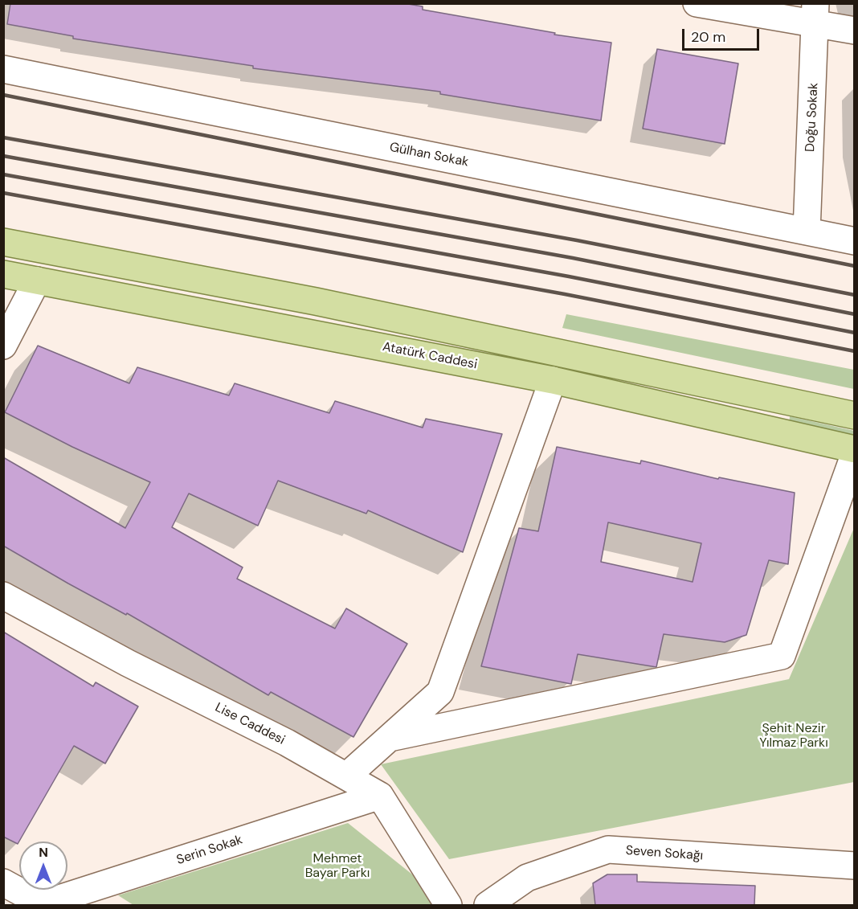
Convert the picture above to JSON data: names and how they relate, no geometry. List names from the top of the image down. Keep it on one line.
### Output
{"streets":{"main road":["Atatürk Caddesi"],"street":["Doğu Sokak","Gülhan Sokak","Lise Caddesi","Serin Sokak","Seven Sokağı"]},"crossings":[["Doğu Sokak","Gülhan Sokak"],["Lise Caddesi","Serin Sokak"]],"parks":["Şehit Nezir Yılmaz Parkı","Mehmet Bayar Parkı"],"scale_bar":"20 m","north":"top"}
